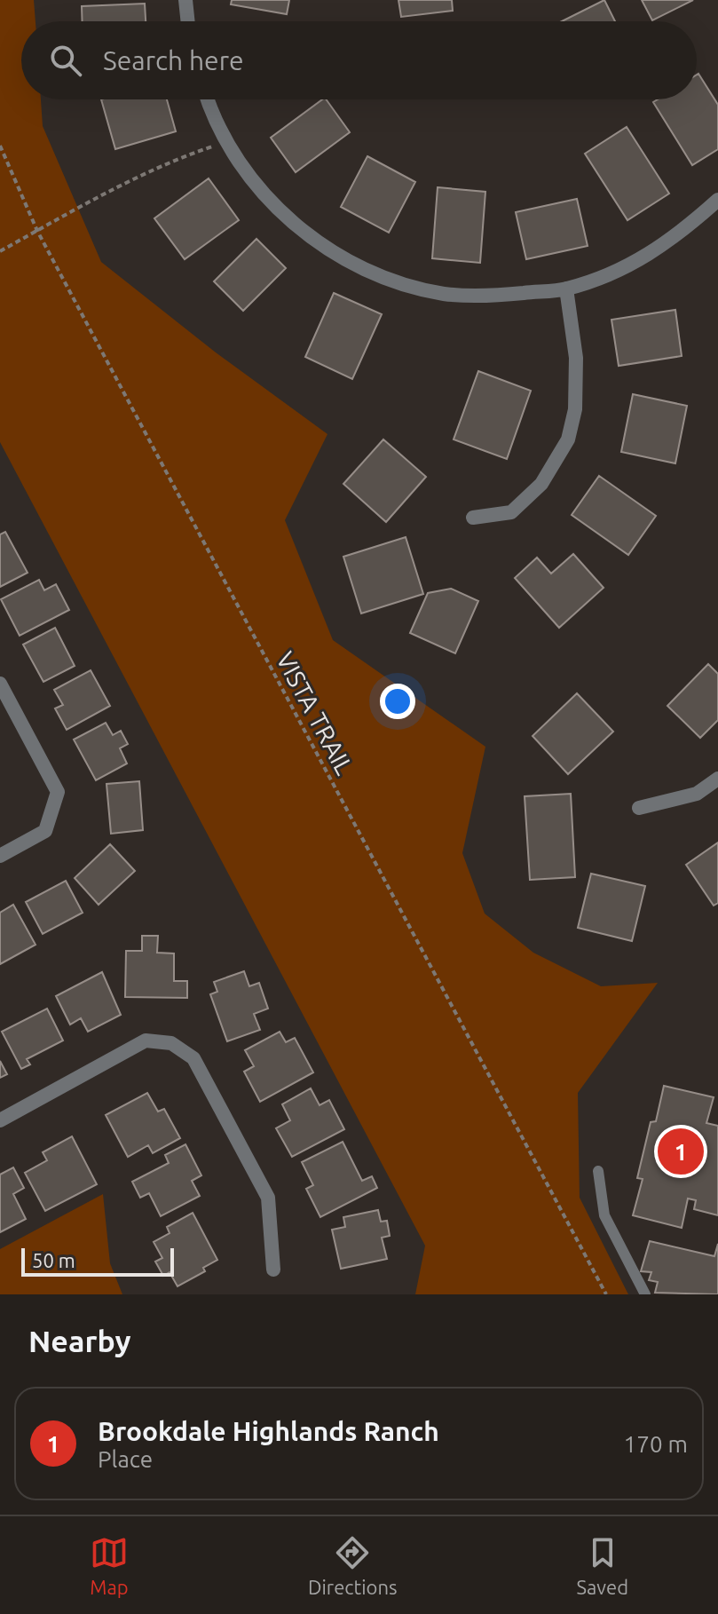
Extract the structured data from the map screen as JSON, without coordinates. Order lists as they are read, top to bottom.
{
  "streets": {
    "path": ["VISTA TRAIL"]
  },
  "scale_bar": "50 m",
  "page": {
    "search": "Search here",
    "pins": "1",
    "scale": "50 m",
    "heading": "Nearby",
    "list": [
      {
        "mark": "1",
        "name": "Brookdale Highlands Ranch",
        "note": "Place",
        "value": "170 m"
      }
    ],
    "nav": ["Map", "Directions", "Saved"]
  }
}
